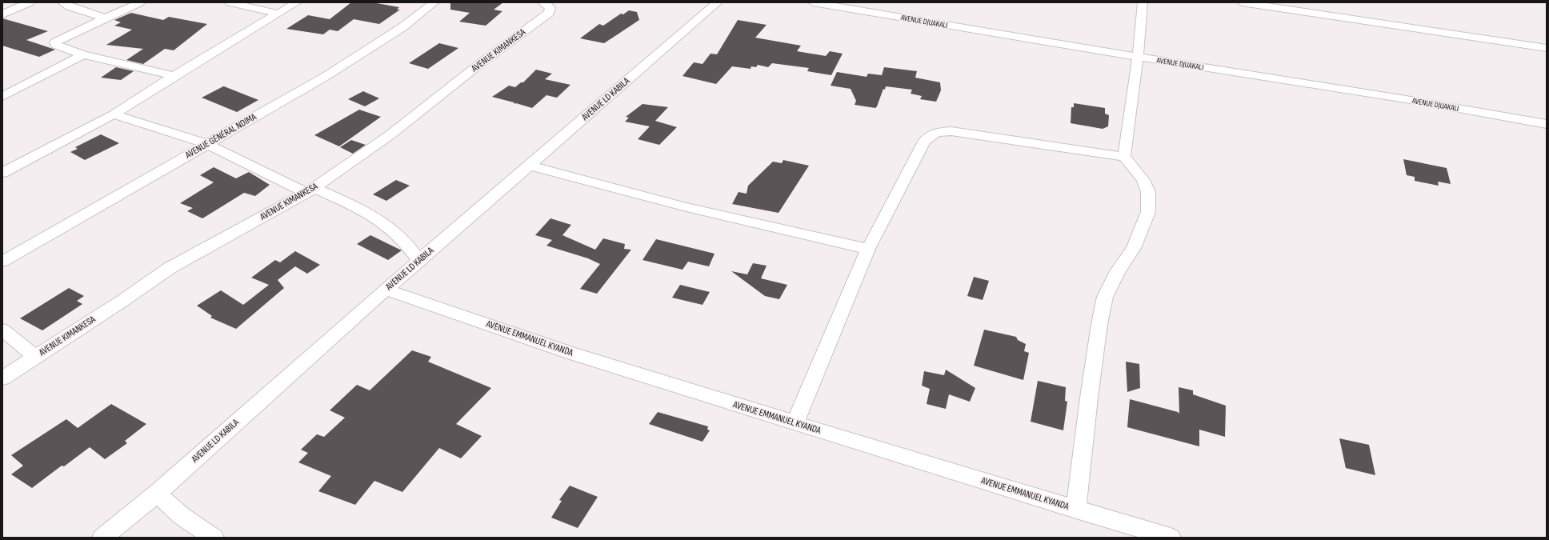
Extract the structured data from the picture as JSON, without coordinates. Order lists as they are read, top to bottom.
{
  "streets": {
    "street": [
      "AVENUE DJUAKALI",
      "AVENUE KIMANKESA",
      "AVENUE LD KABILA",
      "AVENUE GÉNÉRAL NDIMA",
      "AVENUE EMMANUEL KYANDA"
    ]
  },
  "crossings": [
    ["AVENUE LD KABILA", "AVENUE EMMANUEL KYANDA"]
  ]
}
